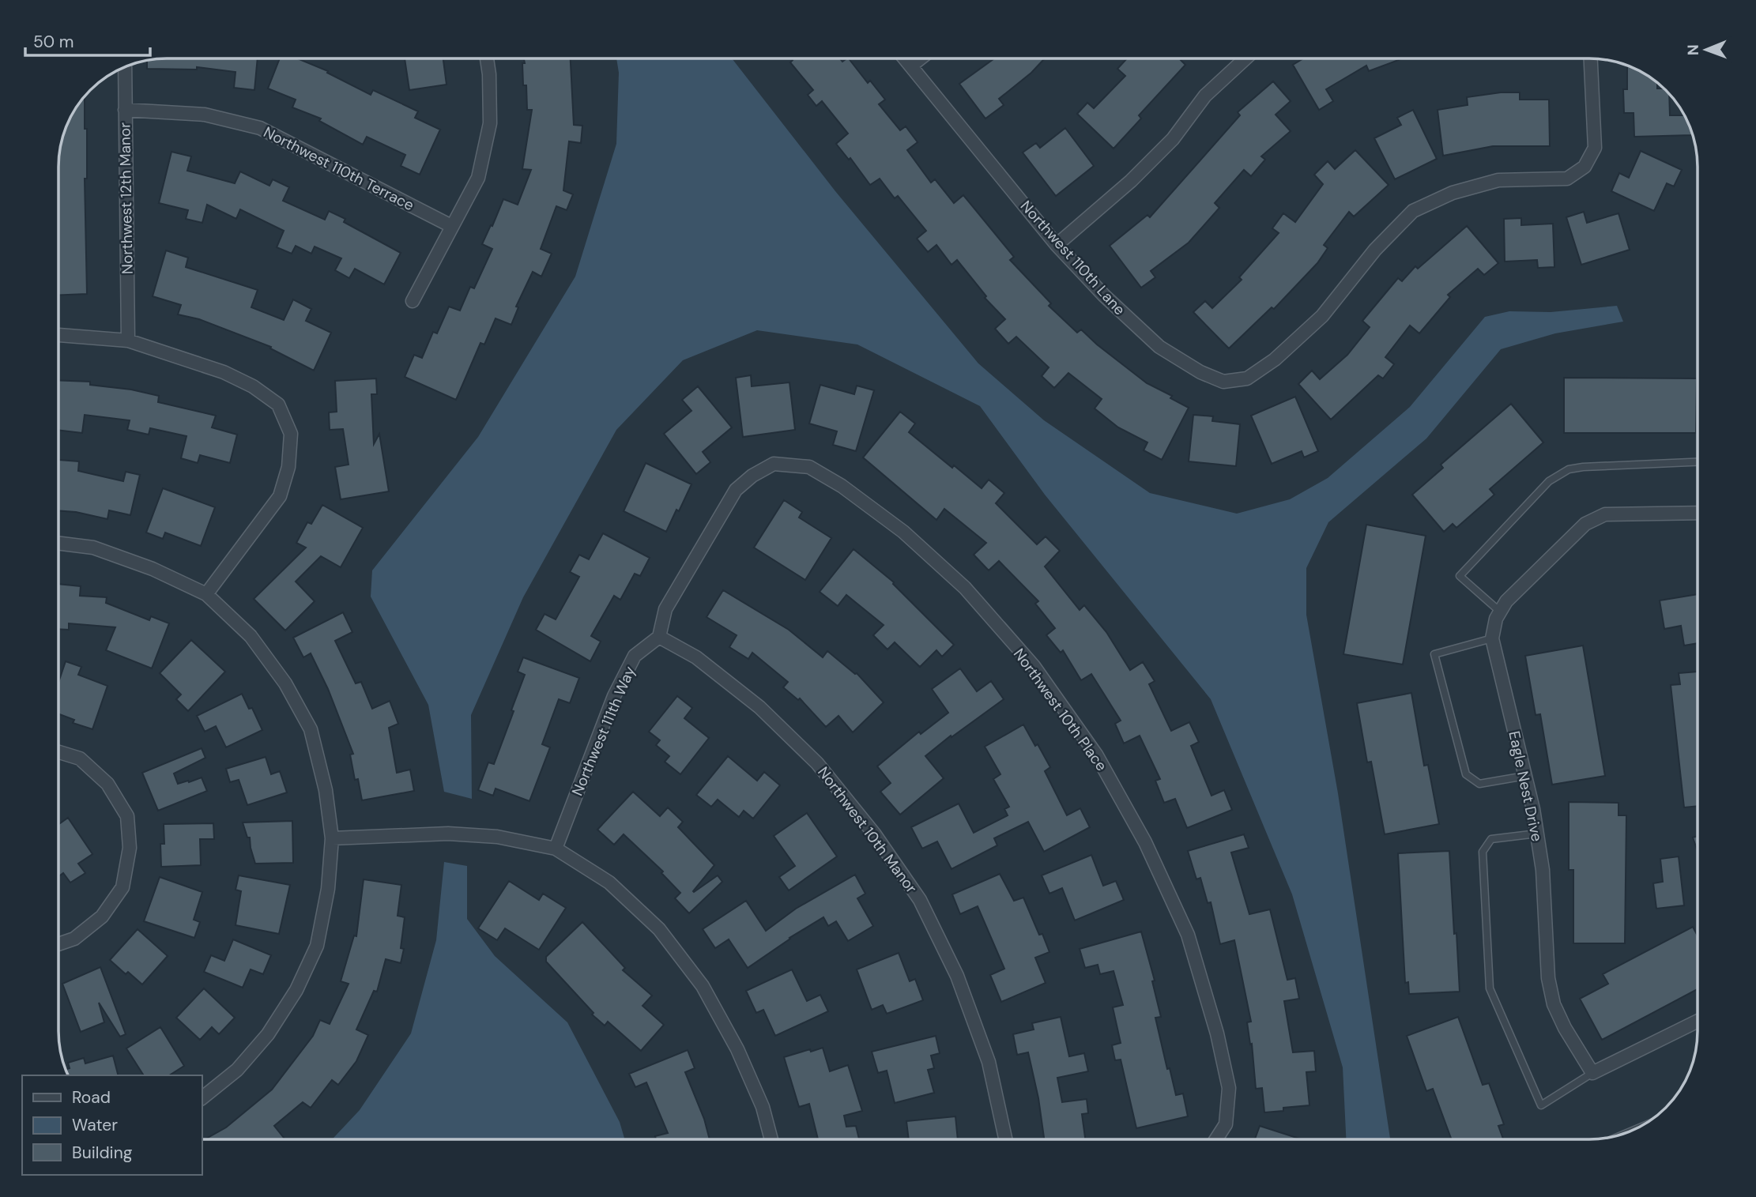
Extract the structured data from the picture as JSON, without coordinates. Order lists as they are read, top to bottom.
{
  "streets": {
    "street": [
      "Northwest 110th Terrace",
      "Northwest 12th Manor",
      "Northwest 110th Lane",
      "Northwest 10th Place",
      "Northwest 111th Way",
      "Eagle Nest Drive",
      "Northwest 10th Manor"
    ]
  },
  "crossings": [
    ["Northwest 110th Terrace", "Northwest 12th Manor"],
    ["Northwest 10th Place", "Northwest 111th Way"],
    ["Northwest 10th Place", "Northwest 10th Manor"],
    ["Northwest 111th Way", "Northwest 10th Manor"]
  ],
  "legend": ["Road", "Water", "Building"],
  "scale_bar": "50 m",
  "north": "left"
}
